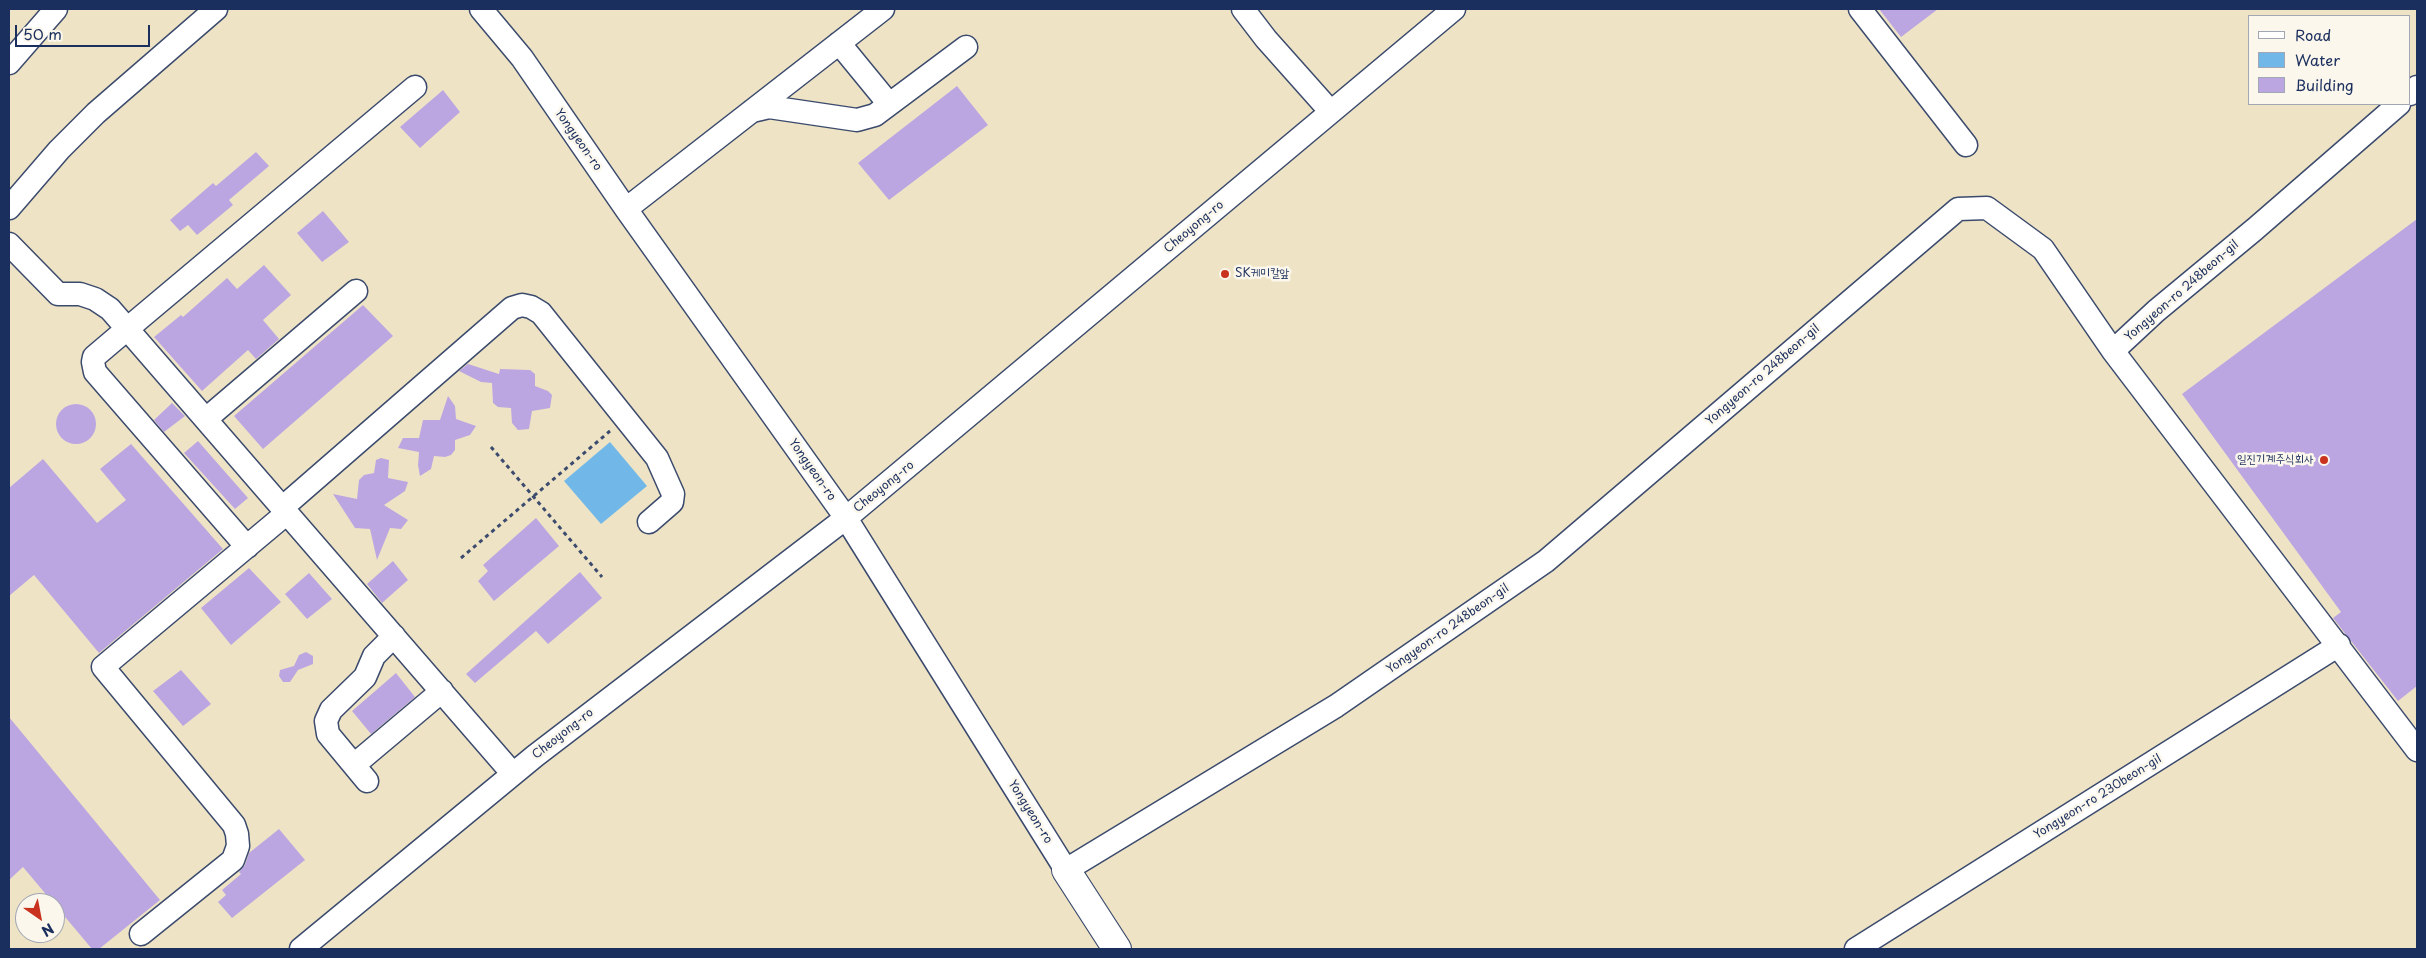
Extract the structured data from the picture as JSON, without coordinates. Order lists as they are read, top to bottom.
{
  "streets": {
    "main road": ["Yongyeon-ro"],
    "street": ["Cheoyong-ro", "Yongyeon-ro 248beon-gil", "Yongyeon-ro 230beon-gil"]
  },
  "crossings": [
    ["Yongyeon-ro", "Cheoyong-ro"],
    ["Yongyeon-ro", "Yongyeon-ro 248beon-gil"]
  ],
  "places": ["SK케미칼앞", "일진기계주식회사"],
  "legend": ["Road", "Water", "Building"],
  "scale_bar": "50 m",
  "north": "bottom right"
}
